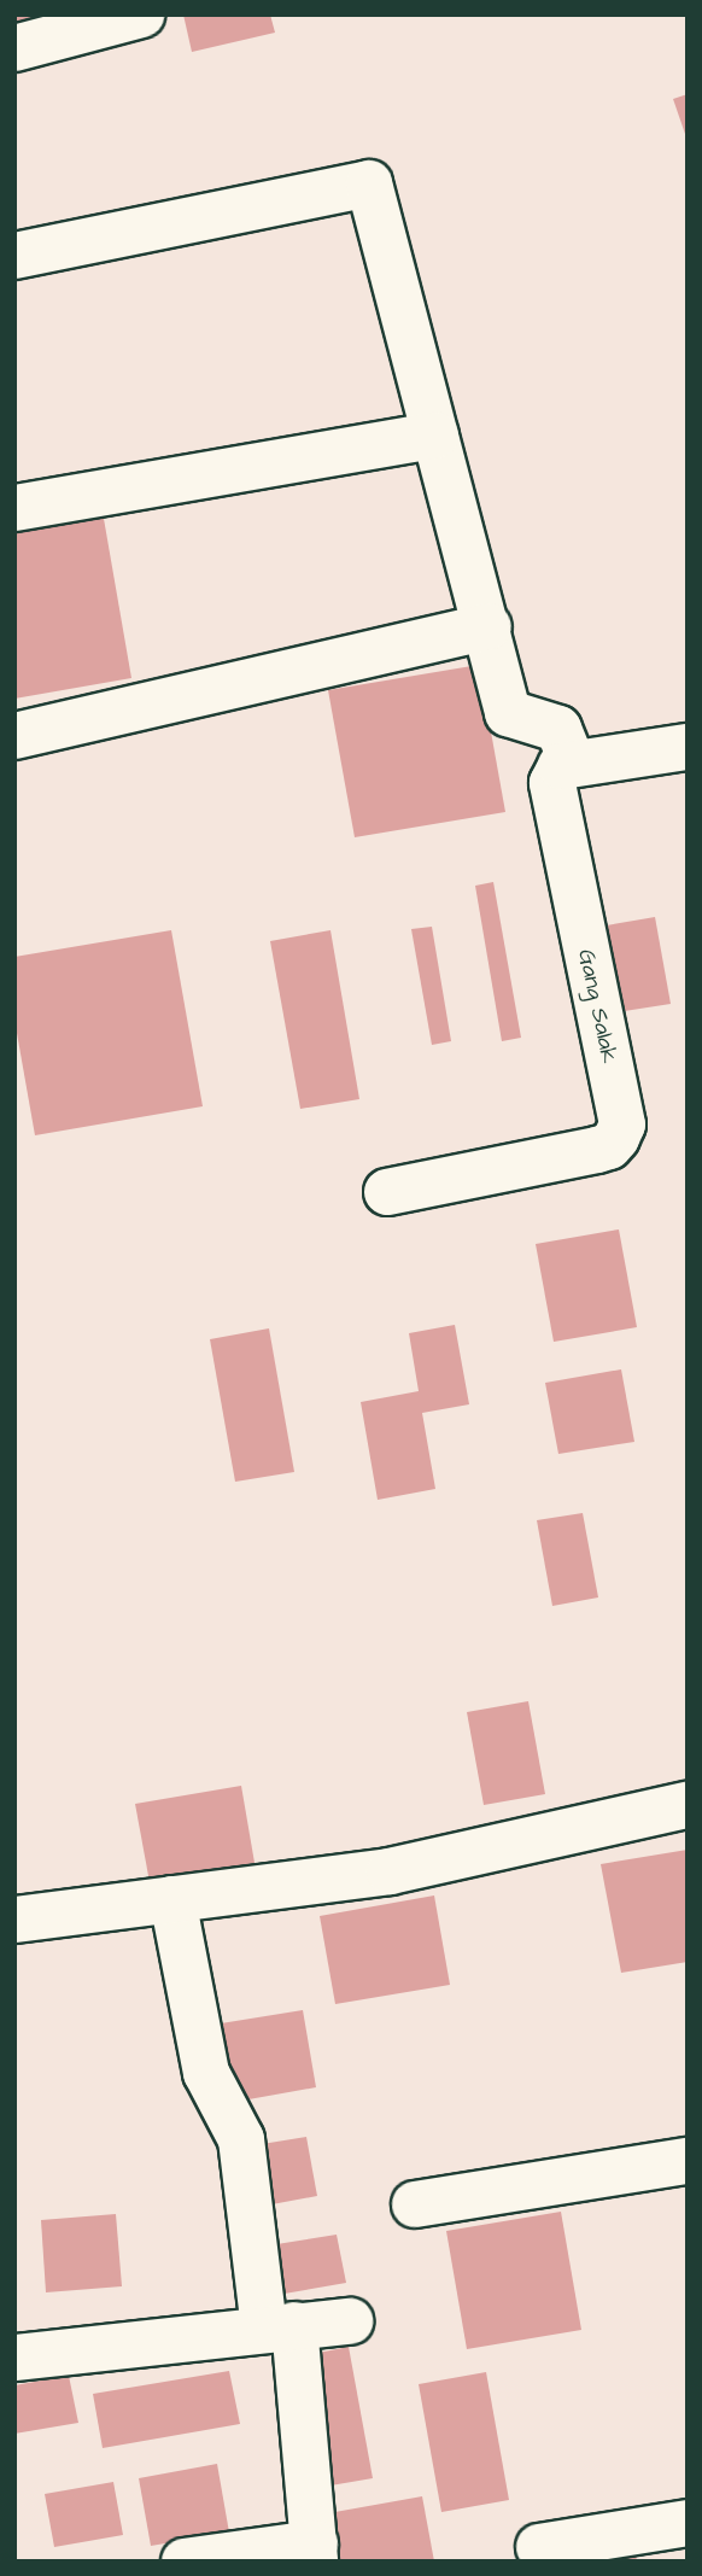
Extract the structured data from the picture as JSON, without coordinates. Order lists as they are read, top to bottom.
{
  "streets": {
    "street": ["Gang Salak"]
  }
}
